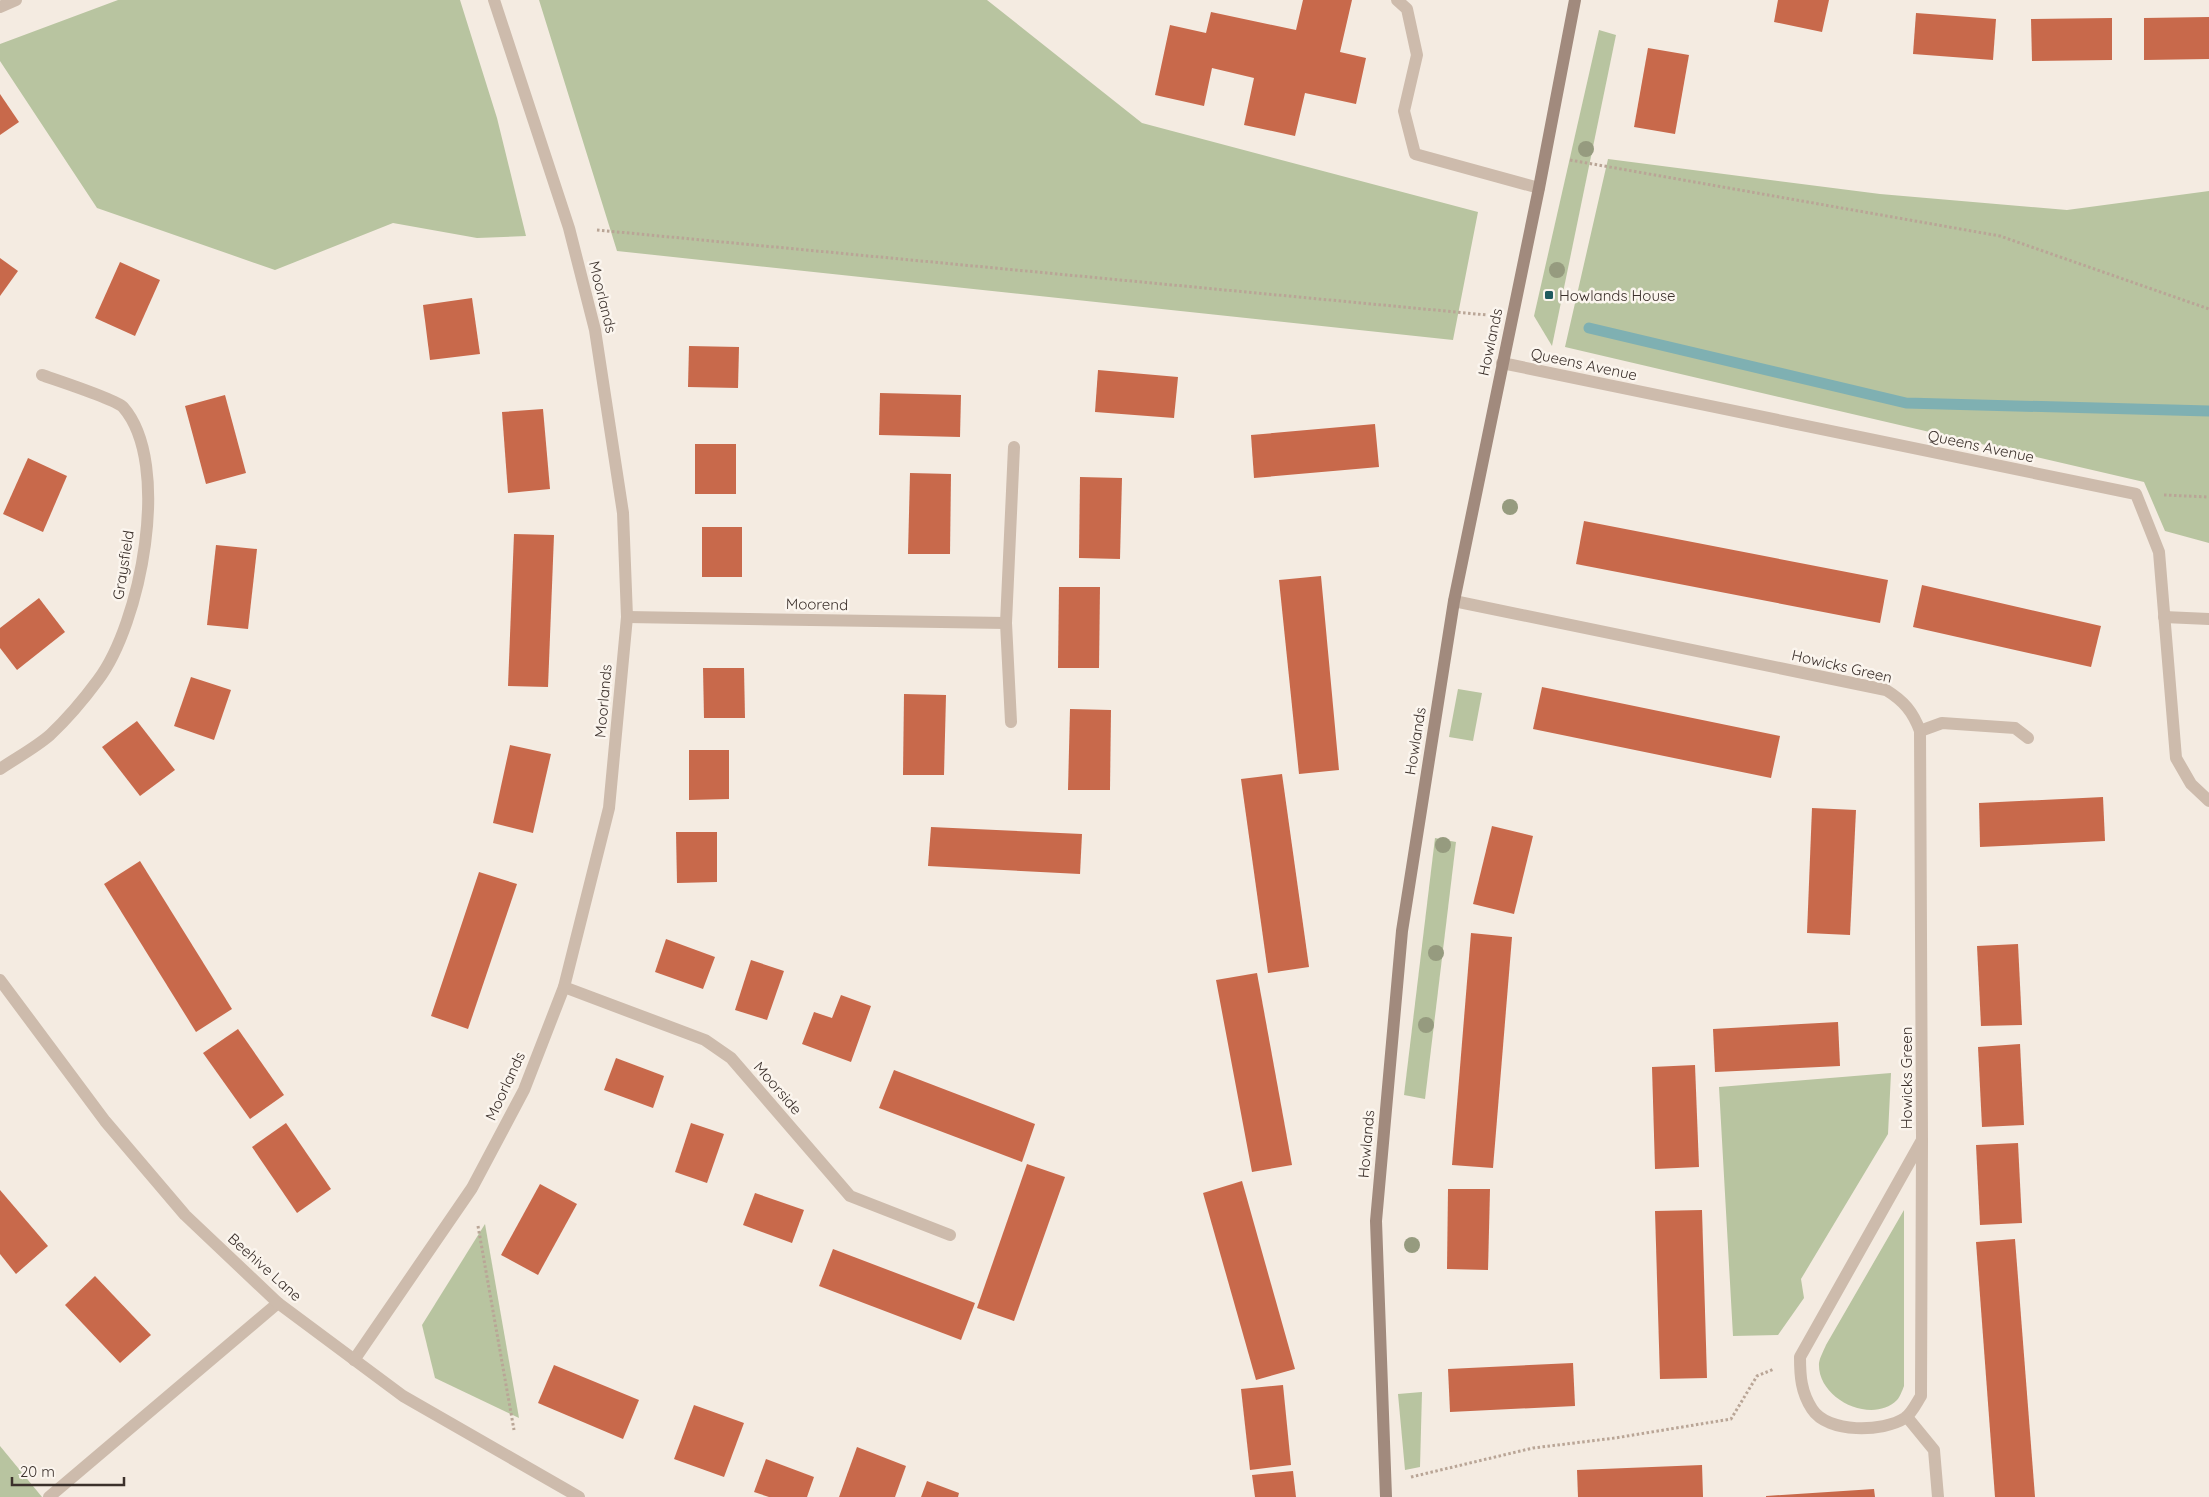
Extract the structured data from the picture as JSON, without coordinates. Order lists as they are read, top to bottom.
{
  "streets": {
    "street": [
      "Moorlands",
      "Howlands",
      "Queens Avenue",
      "Graysfield",
      "Moorend",
      "Howicks Green",
      "Moorside",
      "Beehive Lane"
    ]
  },
  "crossings": [
    ["Moorlands", "Moorend"],
    ["Moorlands", "Moorside"],
    ["Moorlands", "Beehive Lane"],
    ["Howlands", "Queens Avenue"],
    ["Howlands", "Howicks Green"]
  ],
  "places": {
    "transit": ["Howlands House"]
  },
  "scale_bar": "20 m"
}
